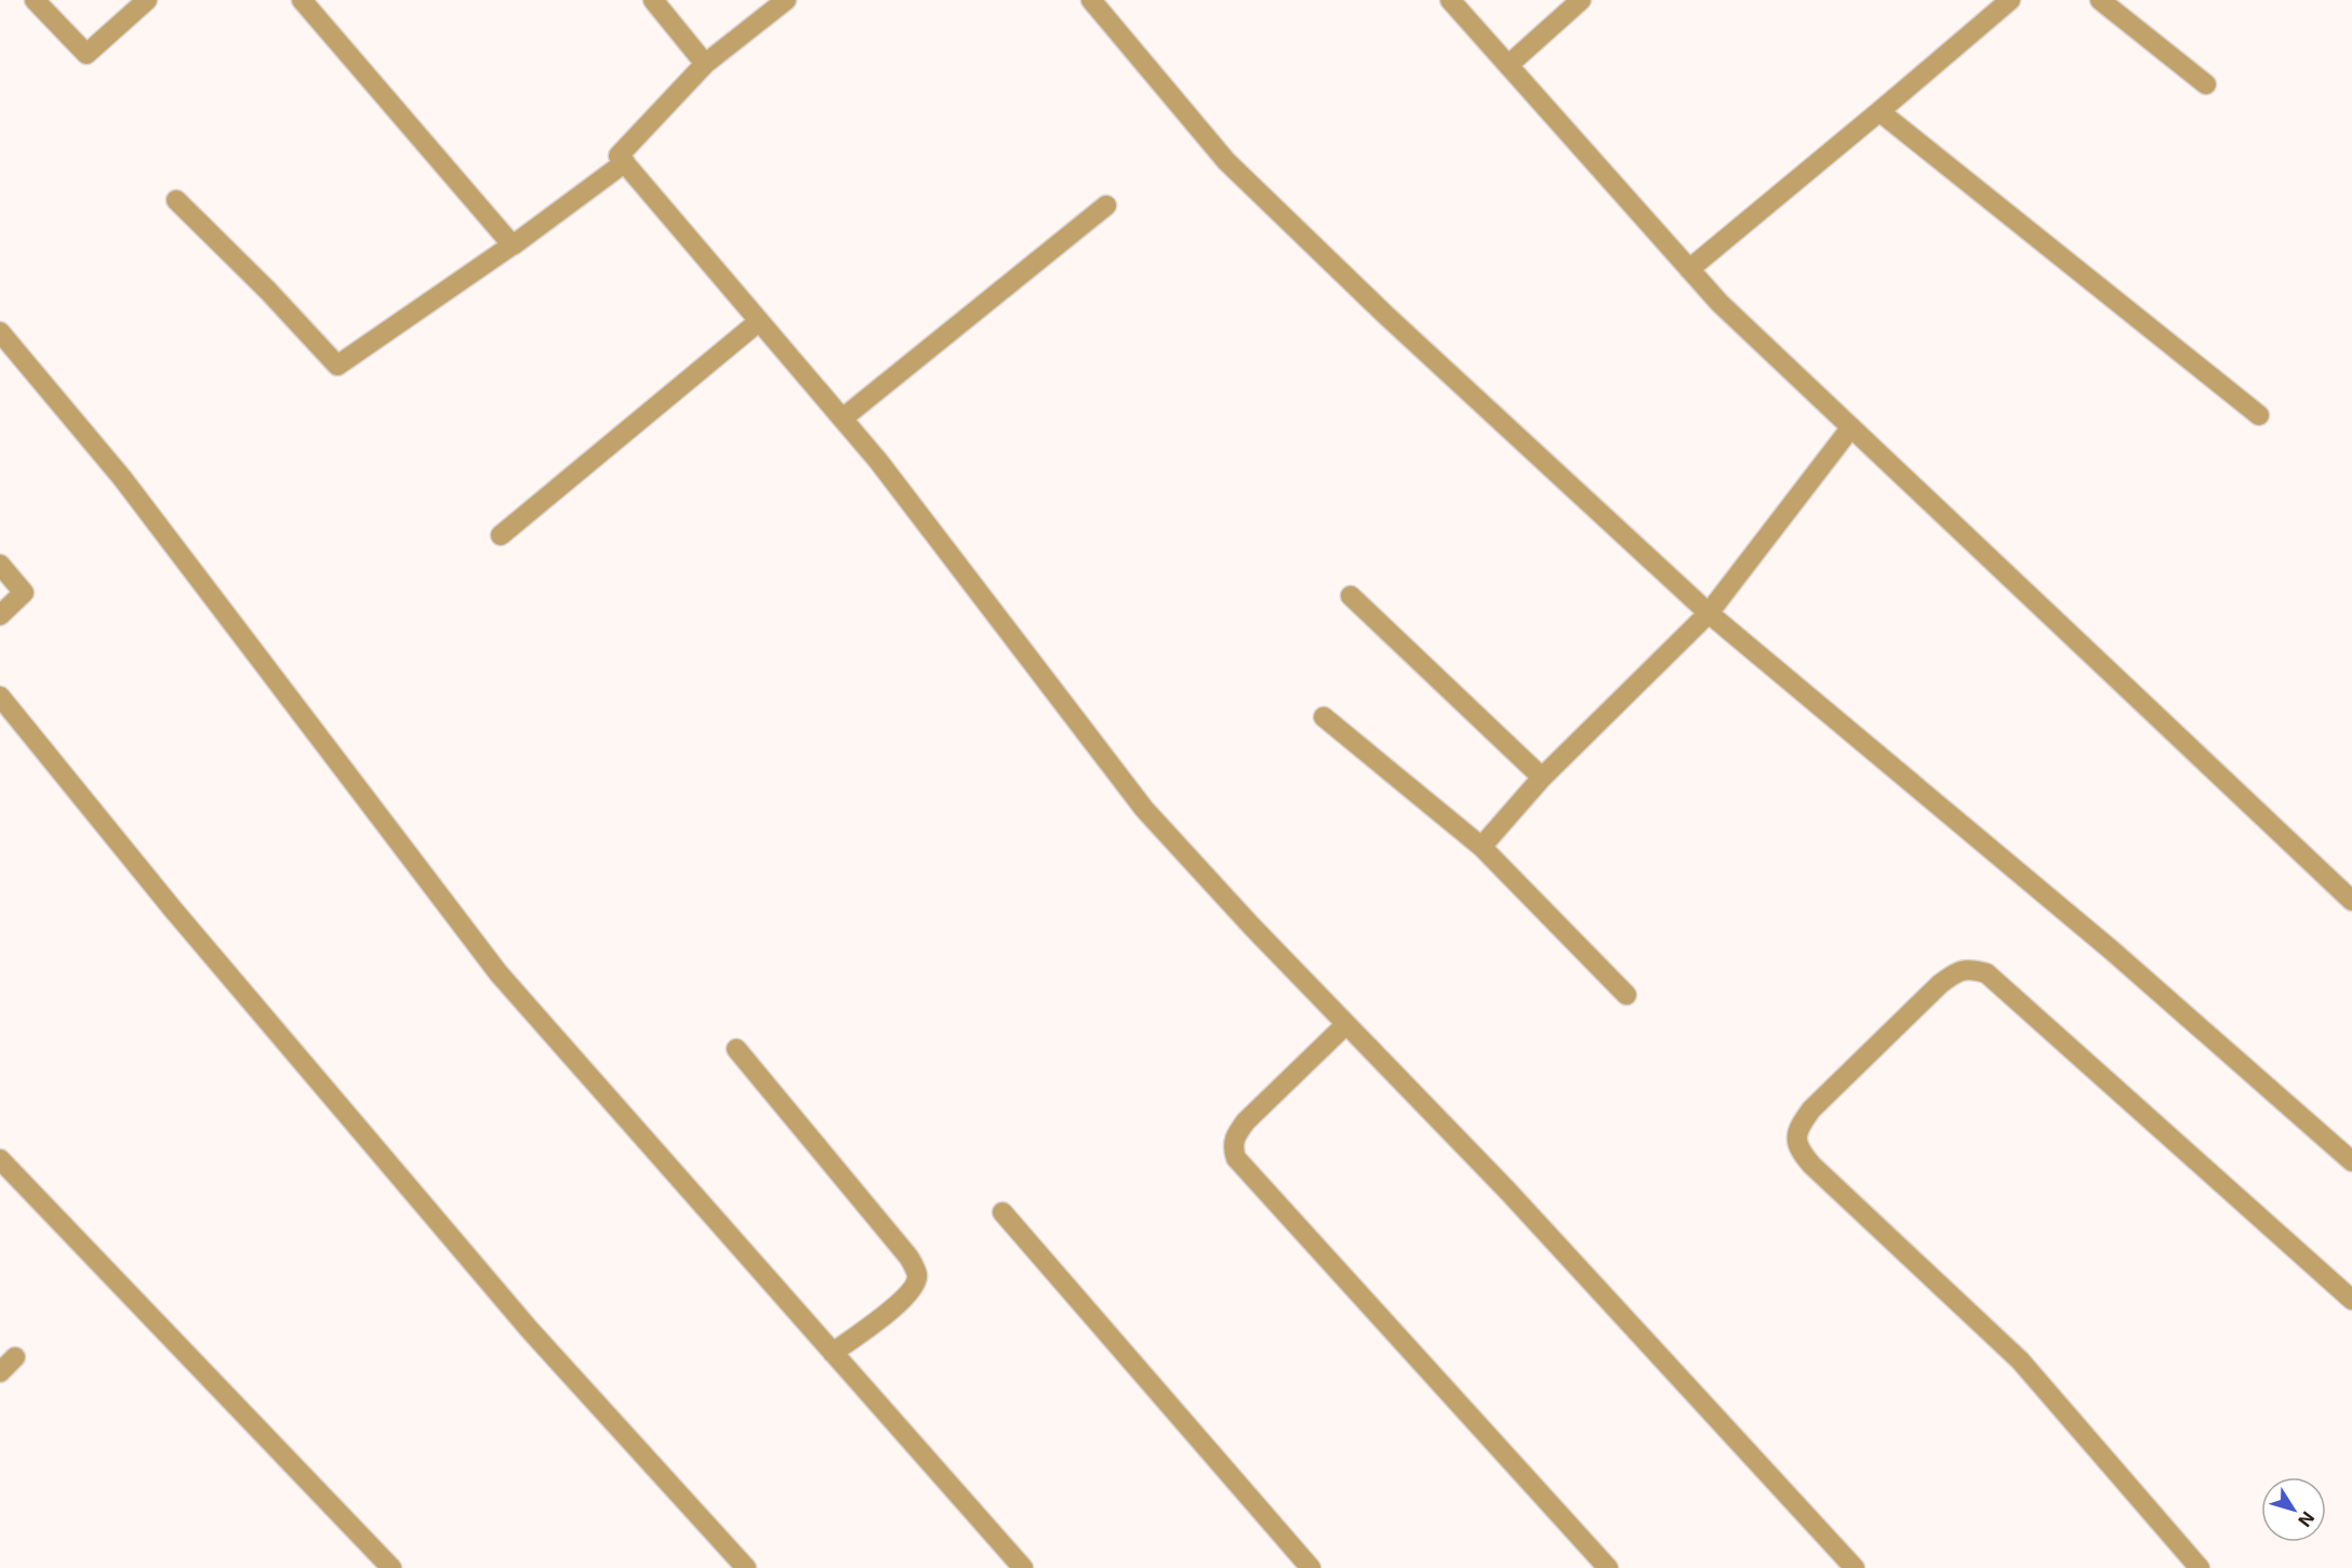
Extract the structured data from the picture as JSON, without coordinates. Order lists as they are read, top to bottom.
{
  "north": "bottom right"
}
